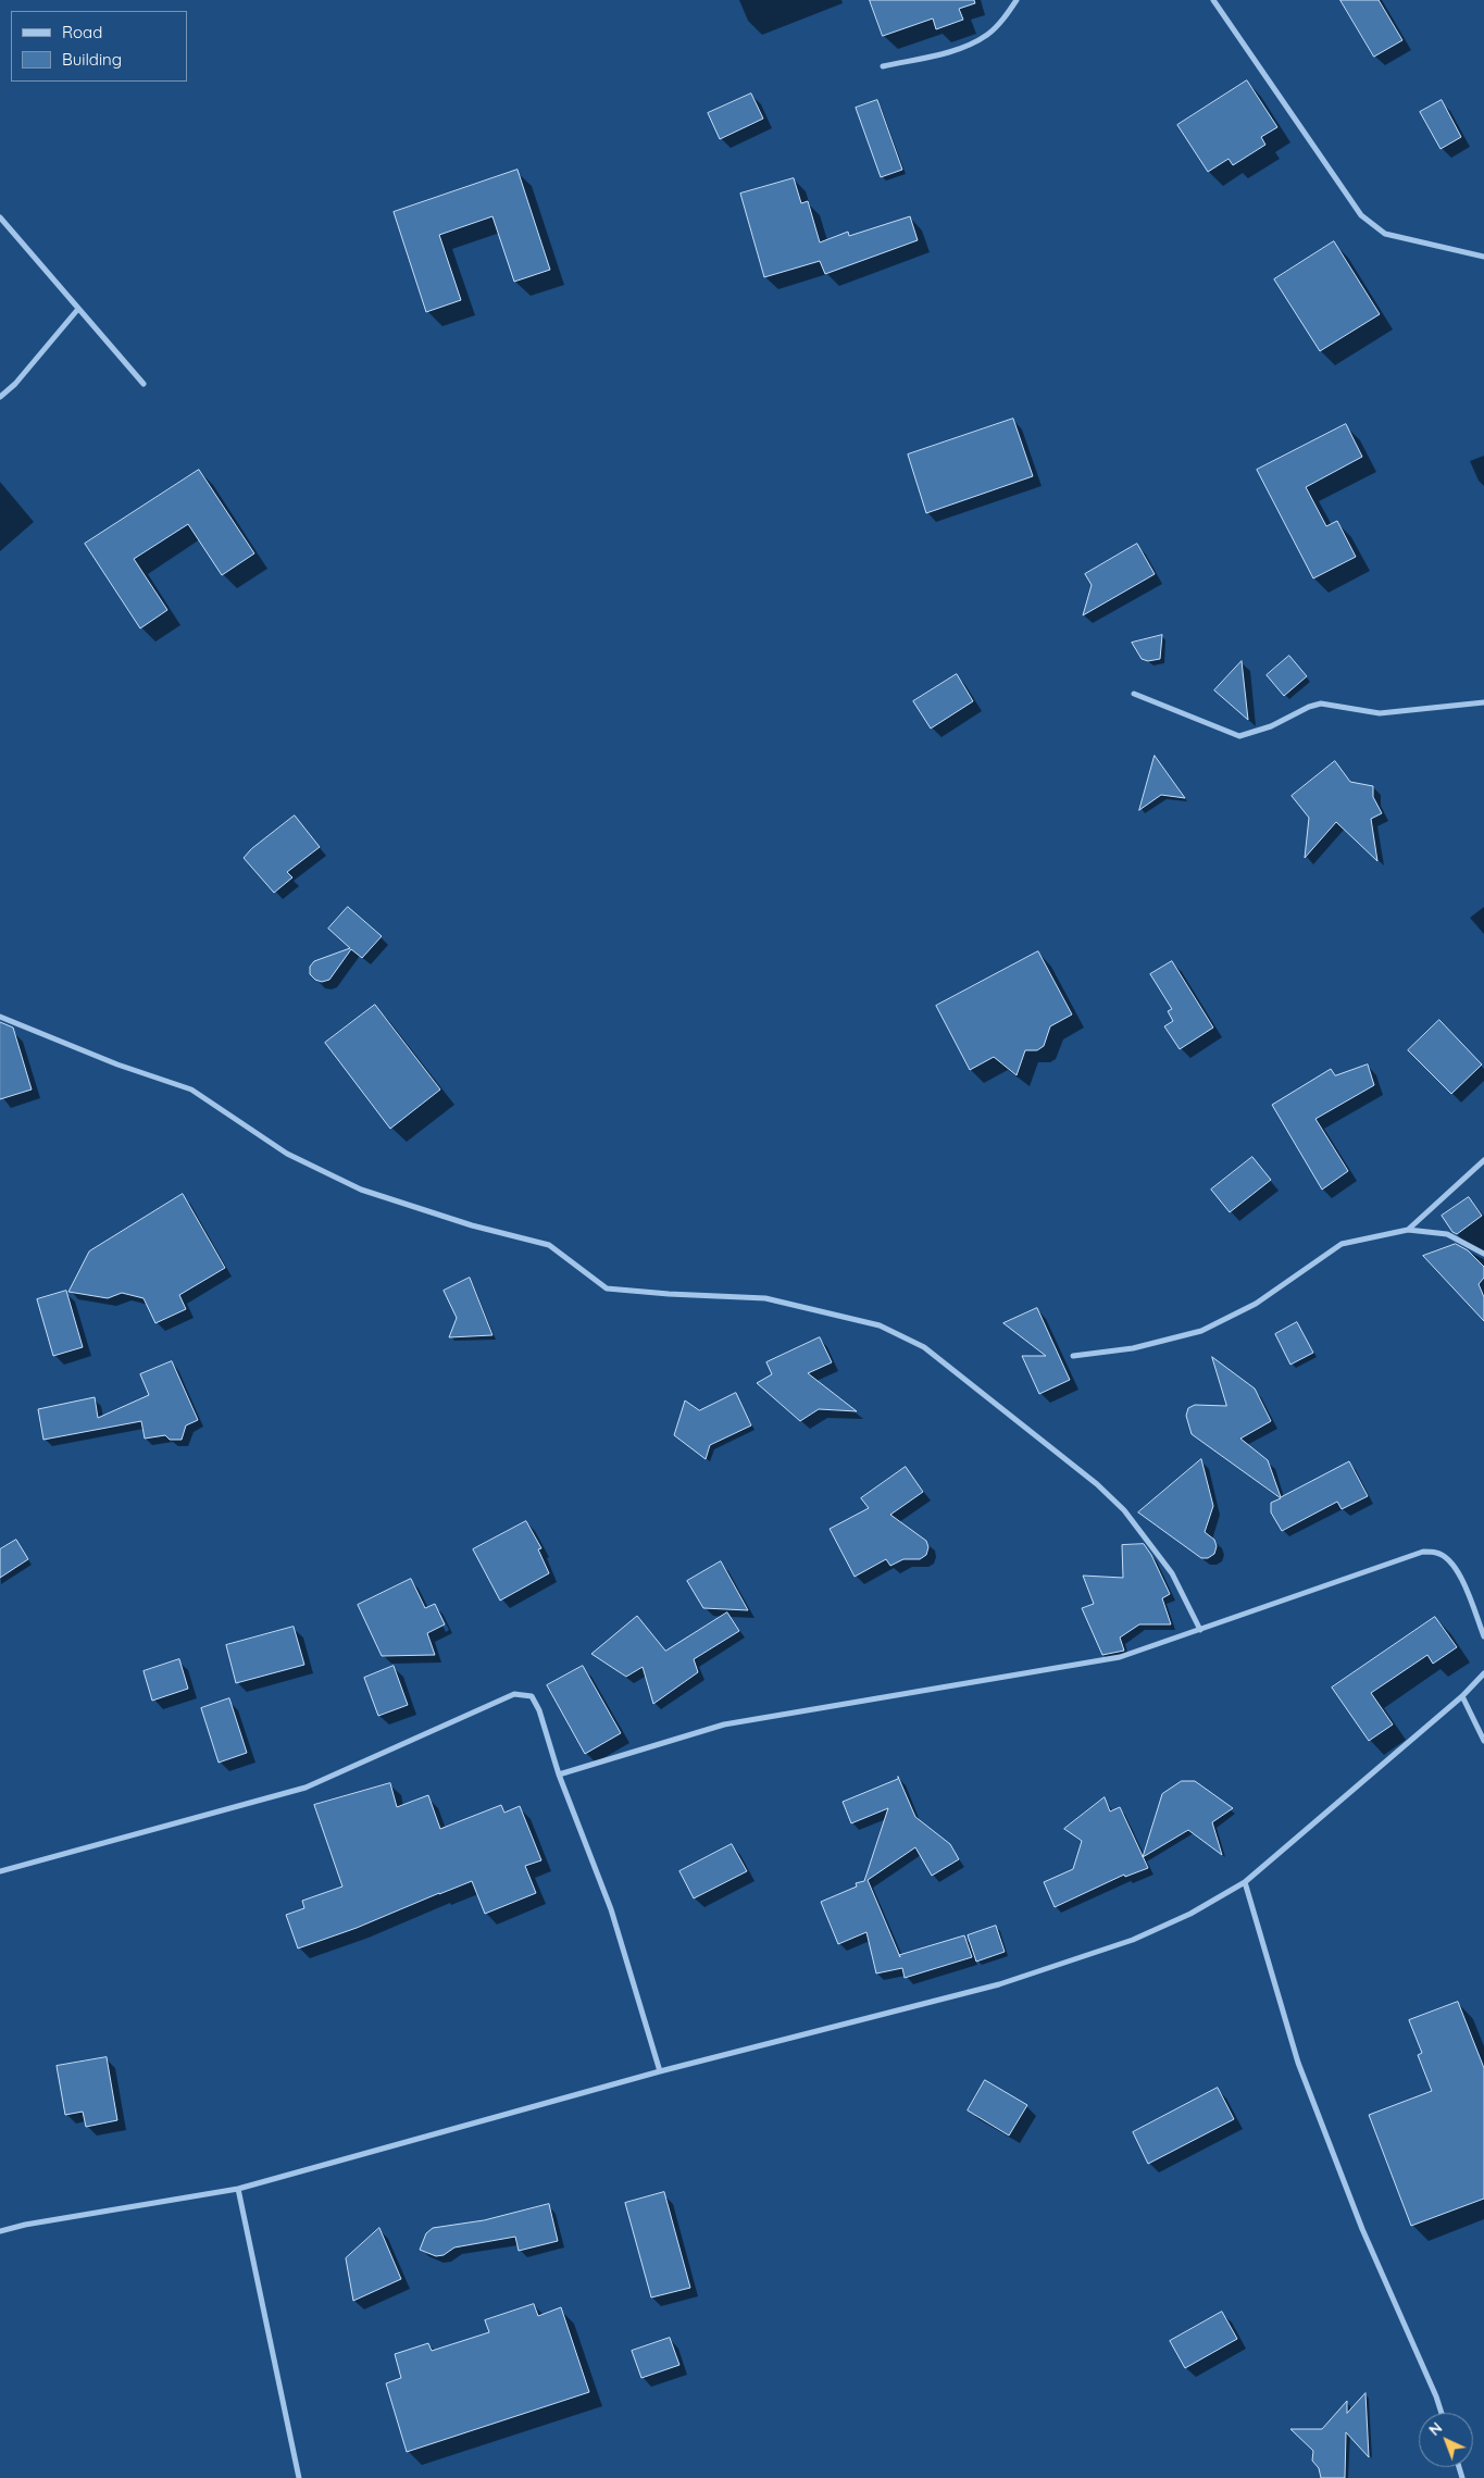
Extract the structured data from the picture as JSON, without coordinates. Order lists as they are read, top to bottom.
{
  "legend": ["Road", "Building"],
  "north": "top left"
}
